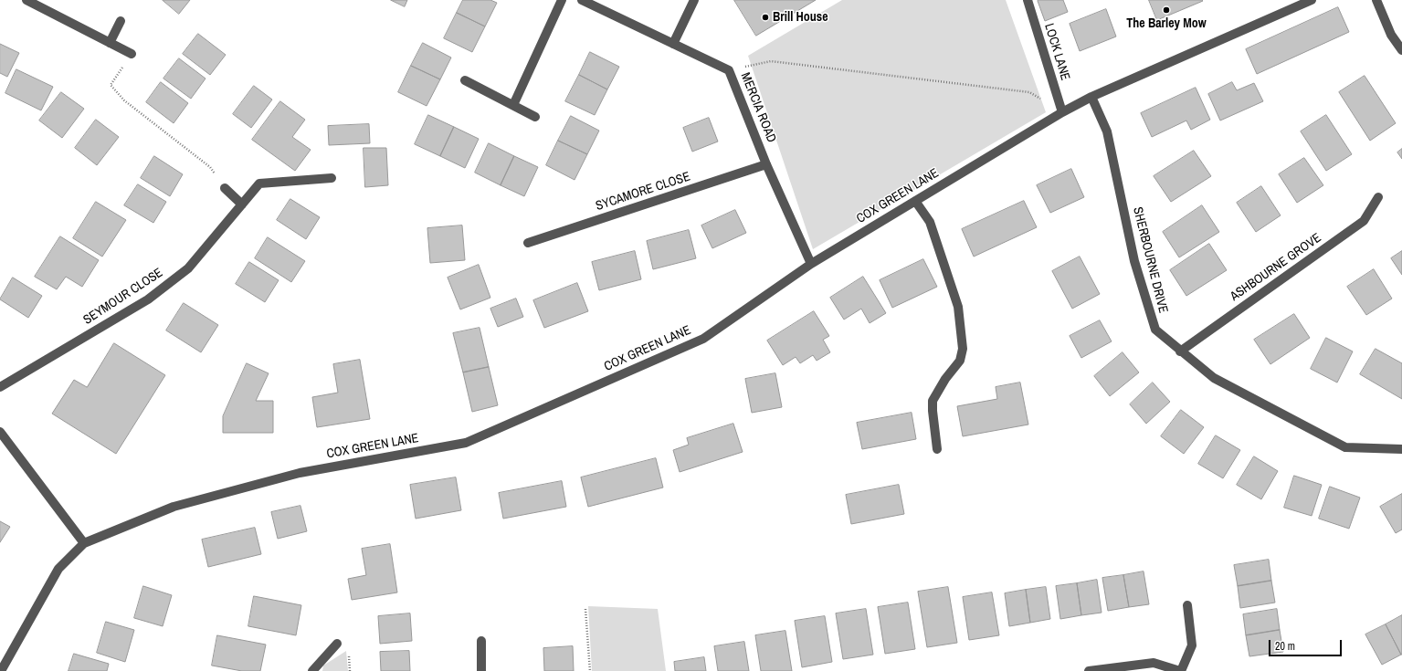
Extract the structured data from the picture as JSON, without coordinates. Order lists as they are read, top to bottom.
{
  "streets": {
    "street": [
      "LOCK LANE",
      "MERCIA ROAD",
      "SYCAMORE CLOSE",
      "COX GREEN LANE",
      "SHERBOURNE DRIVE",
      "ASHBOURNE GROVE",
      "SEYMOUR CLOSE"
    ]
  },
  "crossings": [
    ["LOCK LANE", "COX GREEN LANE"],
    ["MERCIA ROAD", "SYCAMORE CLOSE"],
    ["MERCIA ROAD", "COX GREEN LANE"],
    ["COX GREEN LANE", "SHERBOURNE DRIVE"],
    ["SHERBOURNE DRIVE", "ASHBOURNE GROVE"]
  ],
  "places": ["The Barley Mow", "Brill House"],
  "scale_bar": "20 m"
}
